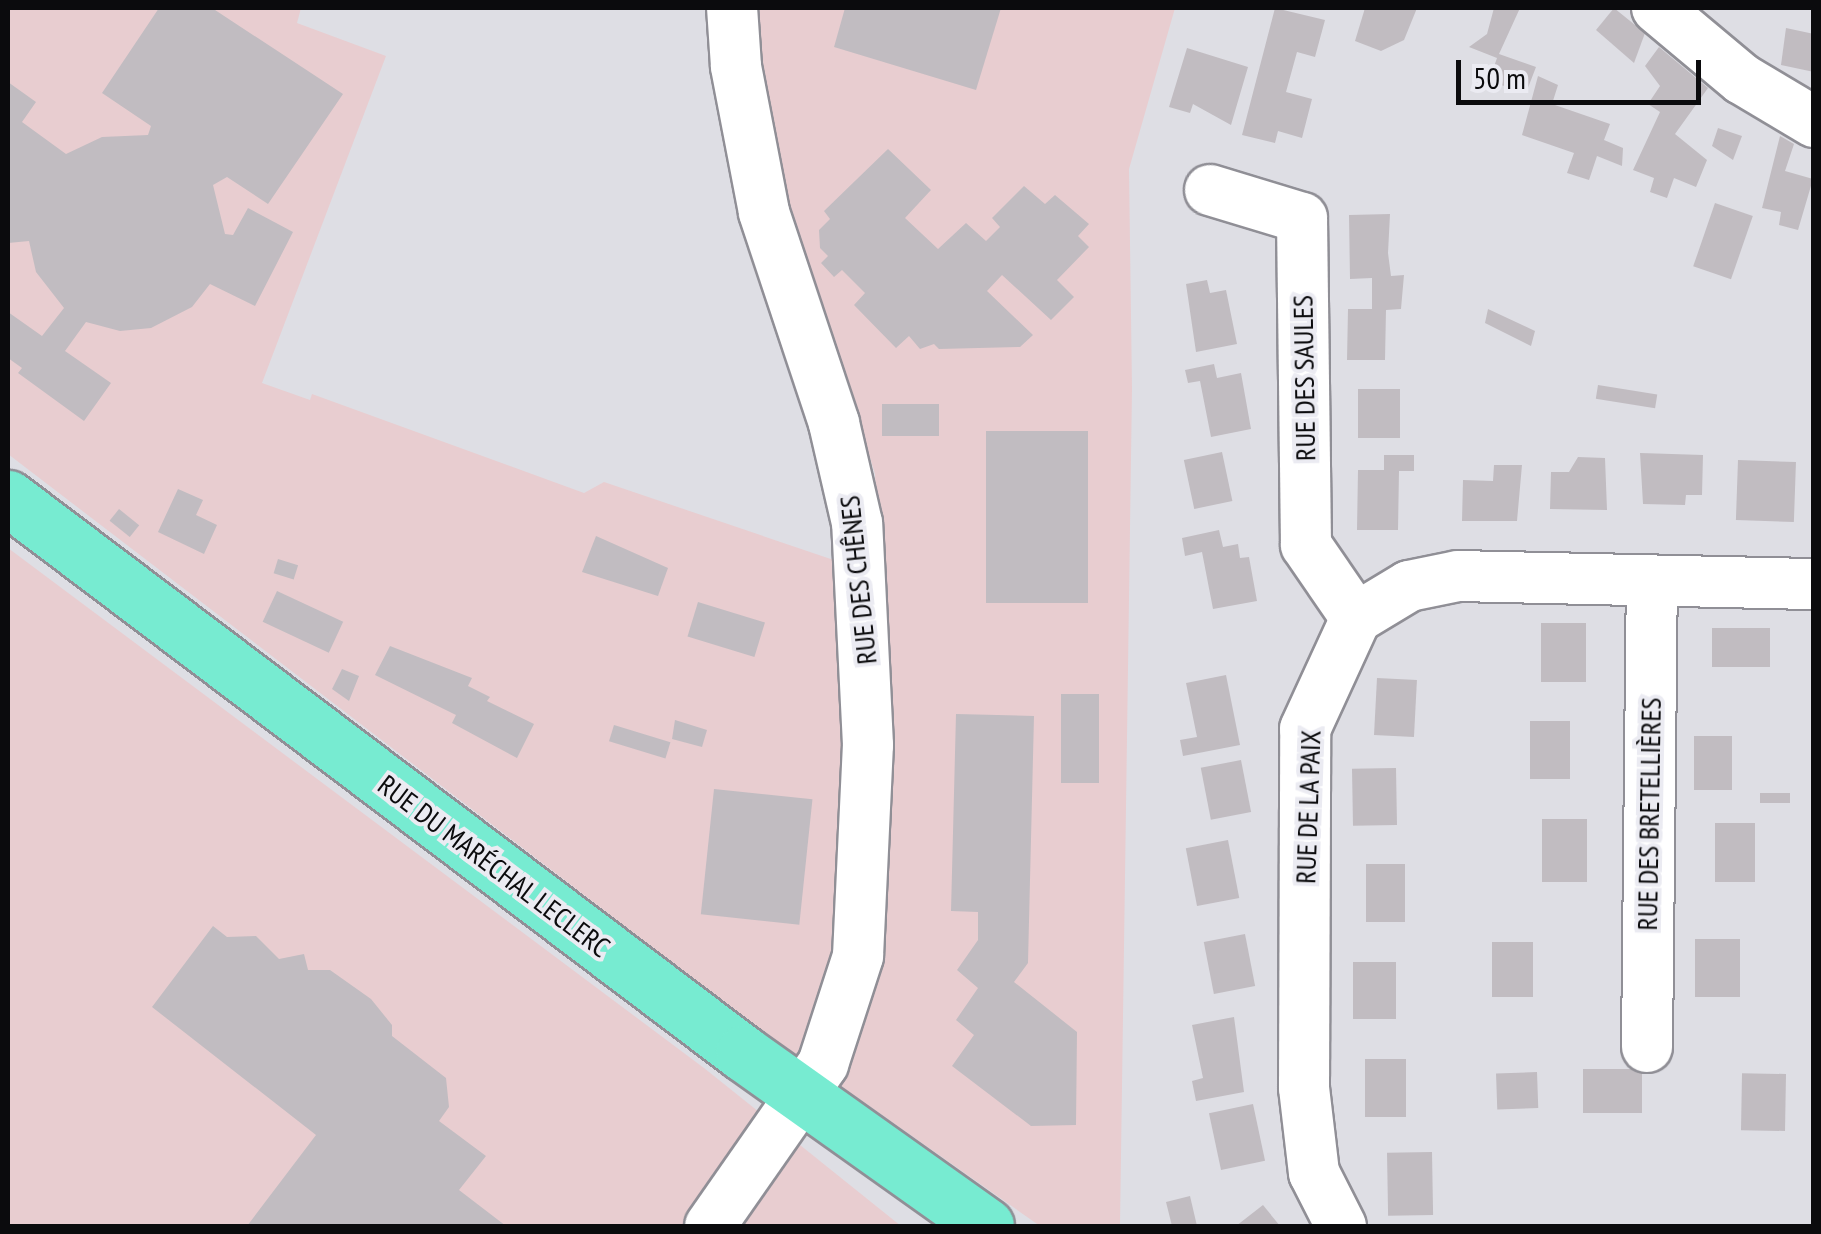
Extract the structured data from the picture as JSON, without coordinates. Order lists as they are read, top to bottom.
{
  "streets": {
    "main road": ["RUE DU MARÉCHAL LECLERC"],
    "street": [
      "RUE DES SAULES",
      "RUE DES CHÊNES",
      "RUE DE LA PAIX",
      "RUE DES BRETELLIÈRES"
    ]
  },
  "crossings": [
    ["RUE DES SAULES", "RUE DE LA PAIX"],
    ["RUE DES CHÊNES", "RUE DU MARÉCHAL LECLERC"]
  ],
  "scale_bar": "50 m"
}
